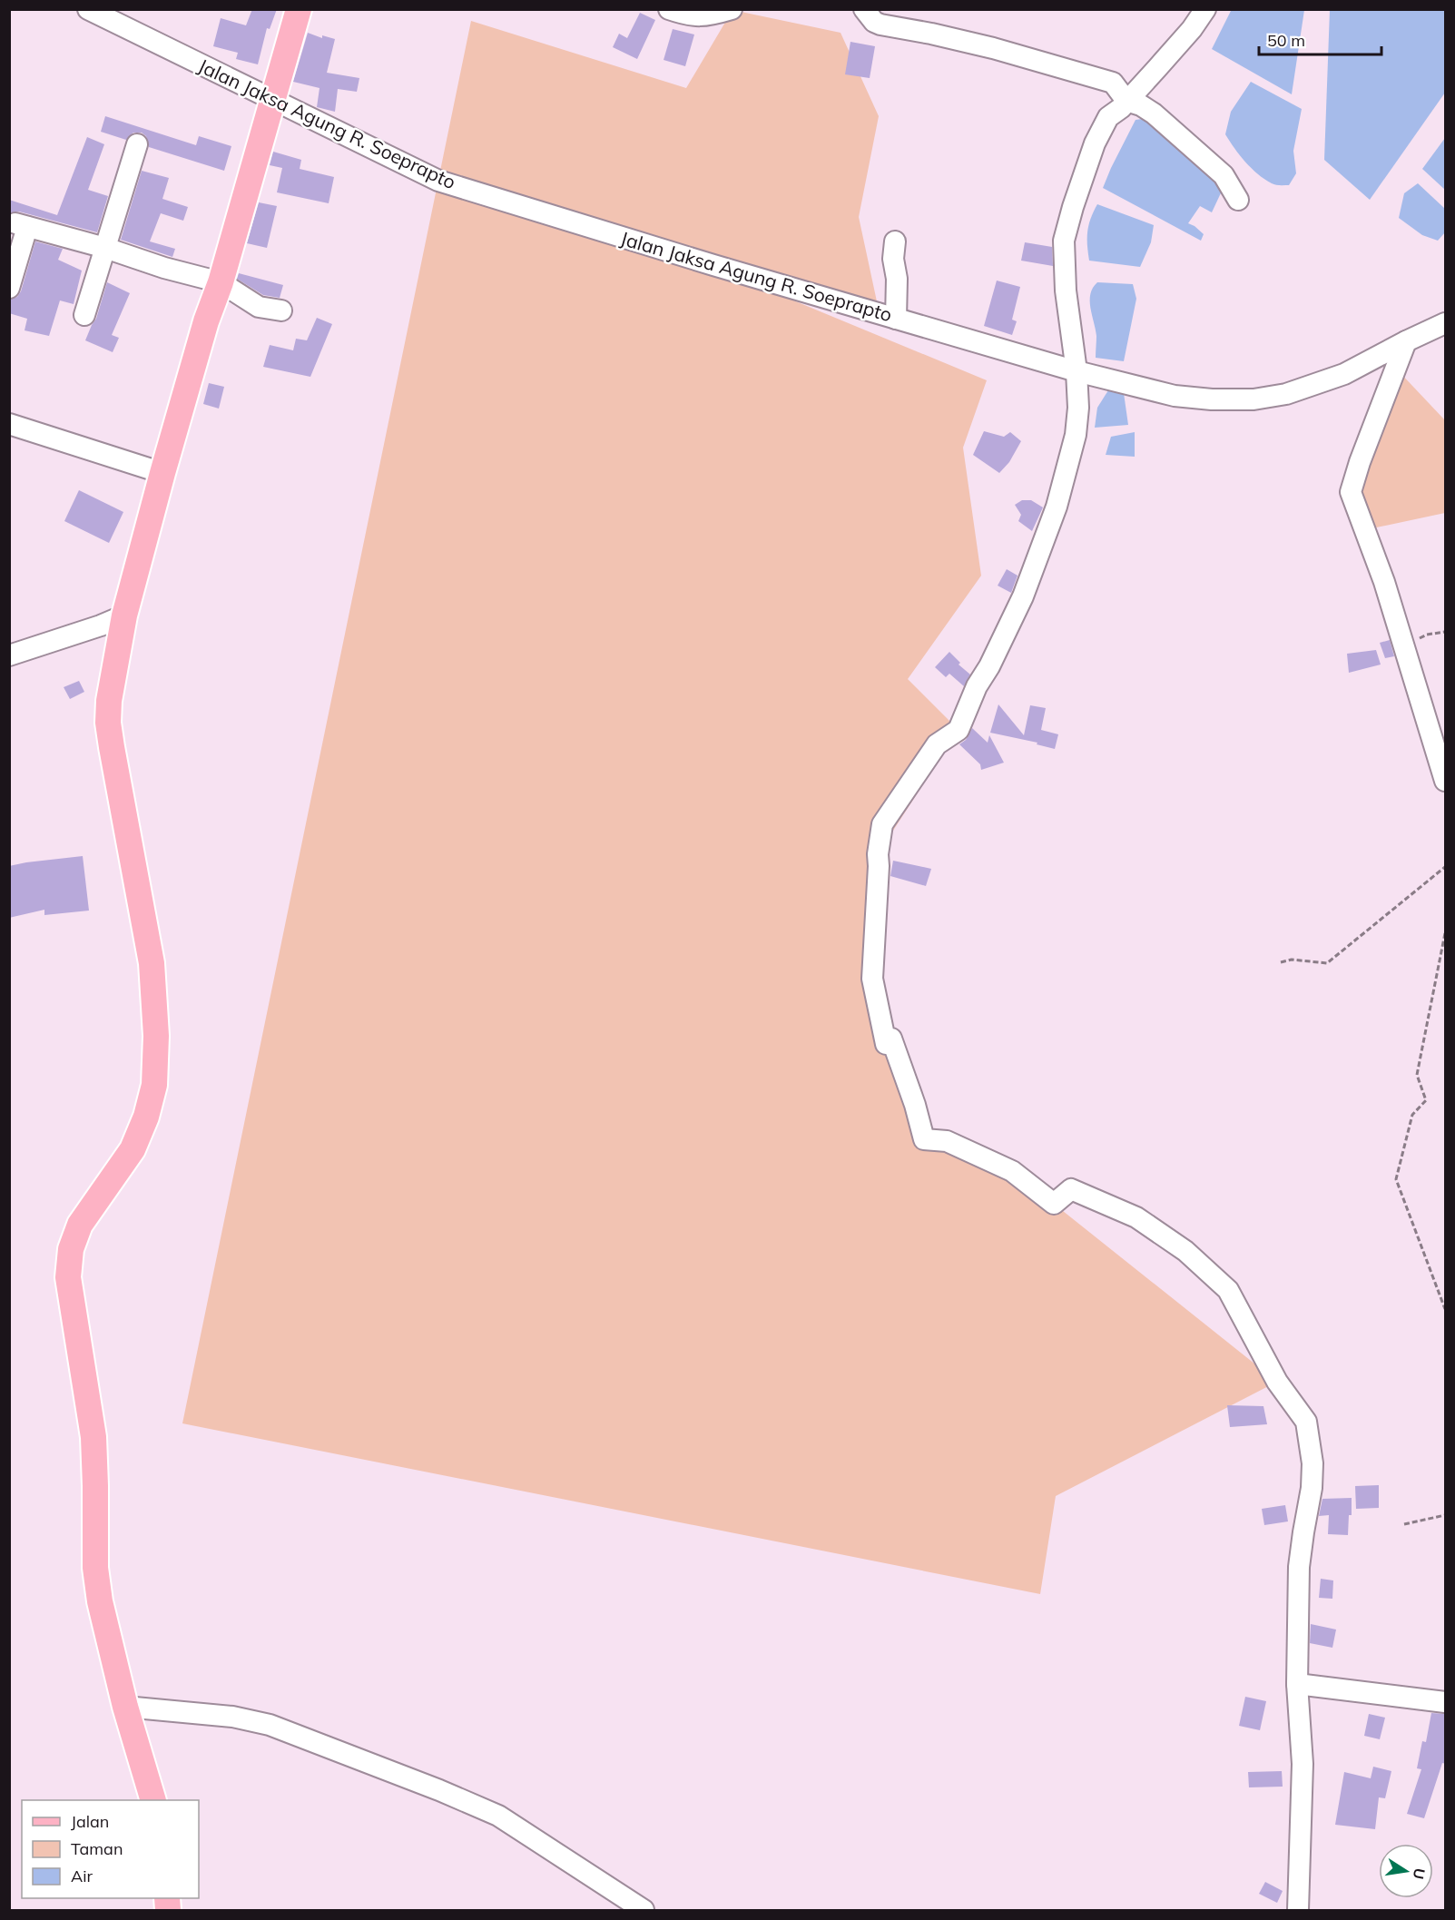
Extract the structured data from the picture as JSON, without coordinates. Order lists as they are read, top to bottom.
{
  "streets": {
    "street": ["Jalan Jaksa Agung R. Soeprapto"]
  },
  "legend": ["Jalan", "Taman", "Air"],
  "scale_bar": "50 m",
  "north": "right"
}
